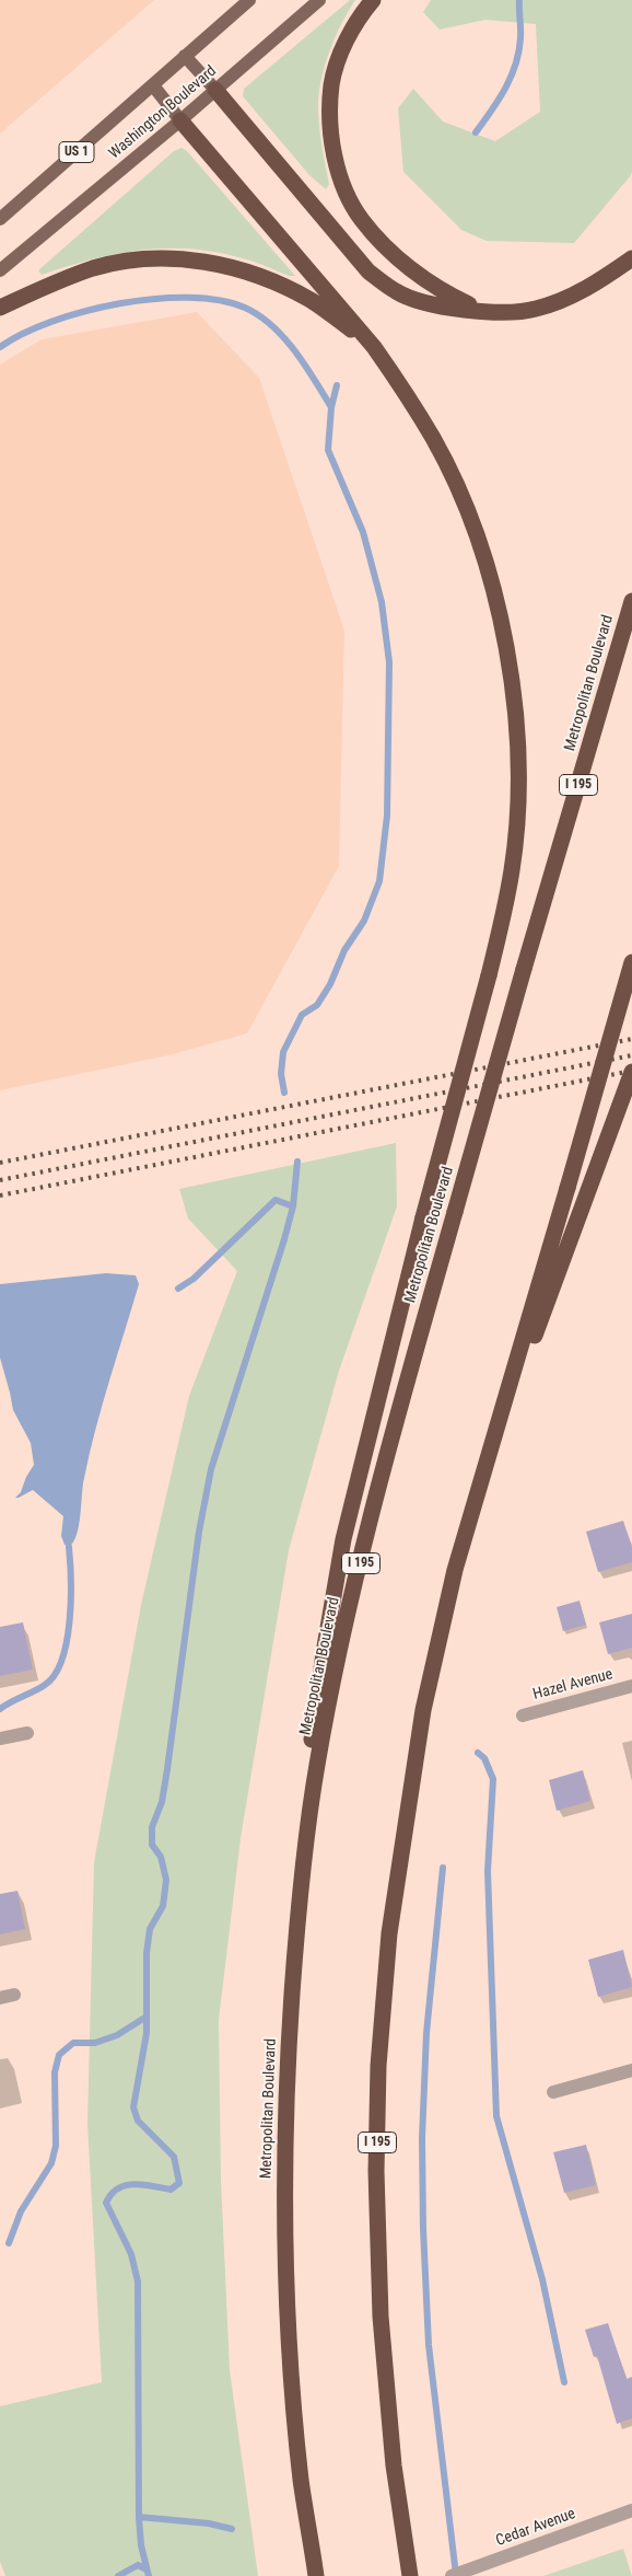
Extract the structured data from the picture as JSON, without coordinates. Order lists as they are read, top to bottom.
{
  "streets": {
    "highway": ["Metropolitan Boulevard", "I 195"],
    "main road": ["Washington Boulevard", "US 1"],
    "street": ["Hazel Avenue", "Cedar Avenue"]
  }
}
